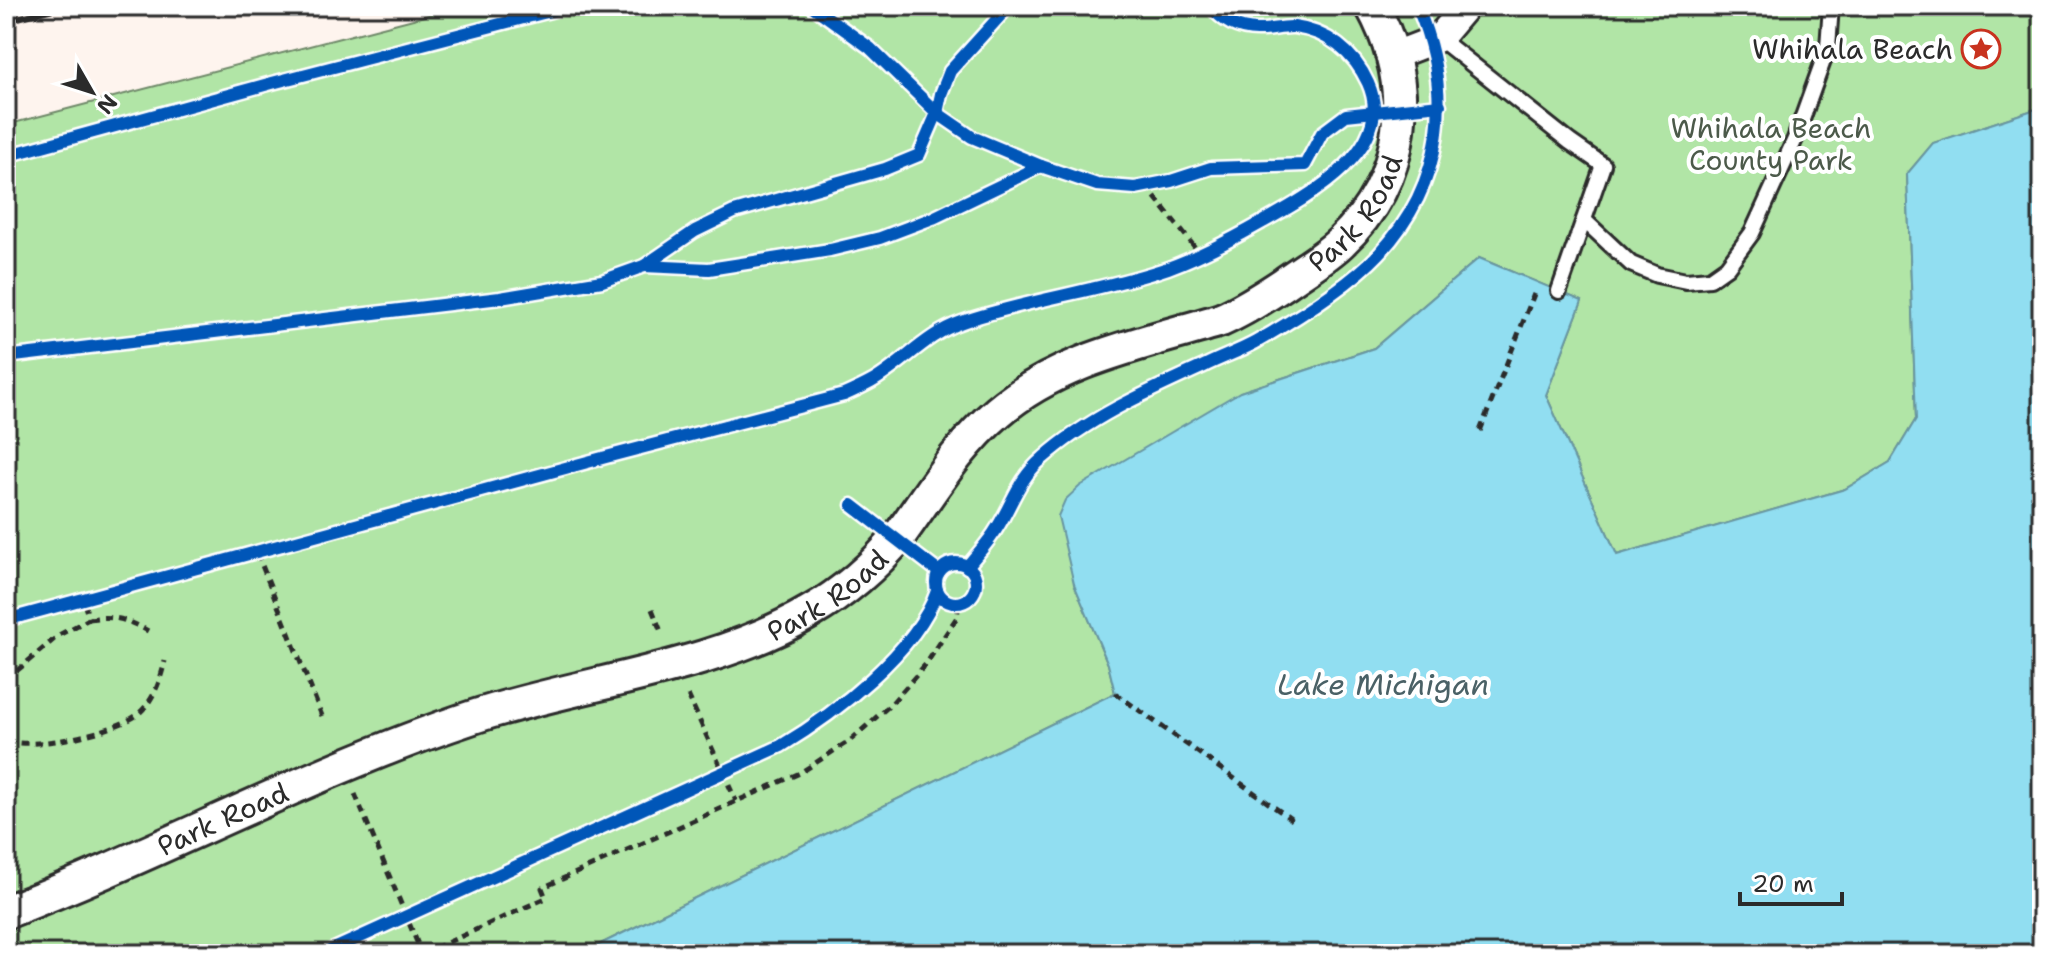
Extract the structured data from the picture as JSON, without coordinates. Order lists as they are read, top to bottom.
{
  "streets": {
    "street": ["Park Road"]
  },
  "water": ["Lake Michigan"],
  "parks": ["Whihala Beach County Park"],
  "places": {
    "place": ["Whihala Beach"]
  },
  "scale_bar": "20 m",
  "north": "bottom right"
}
